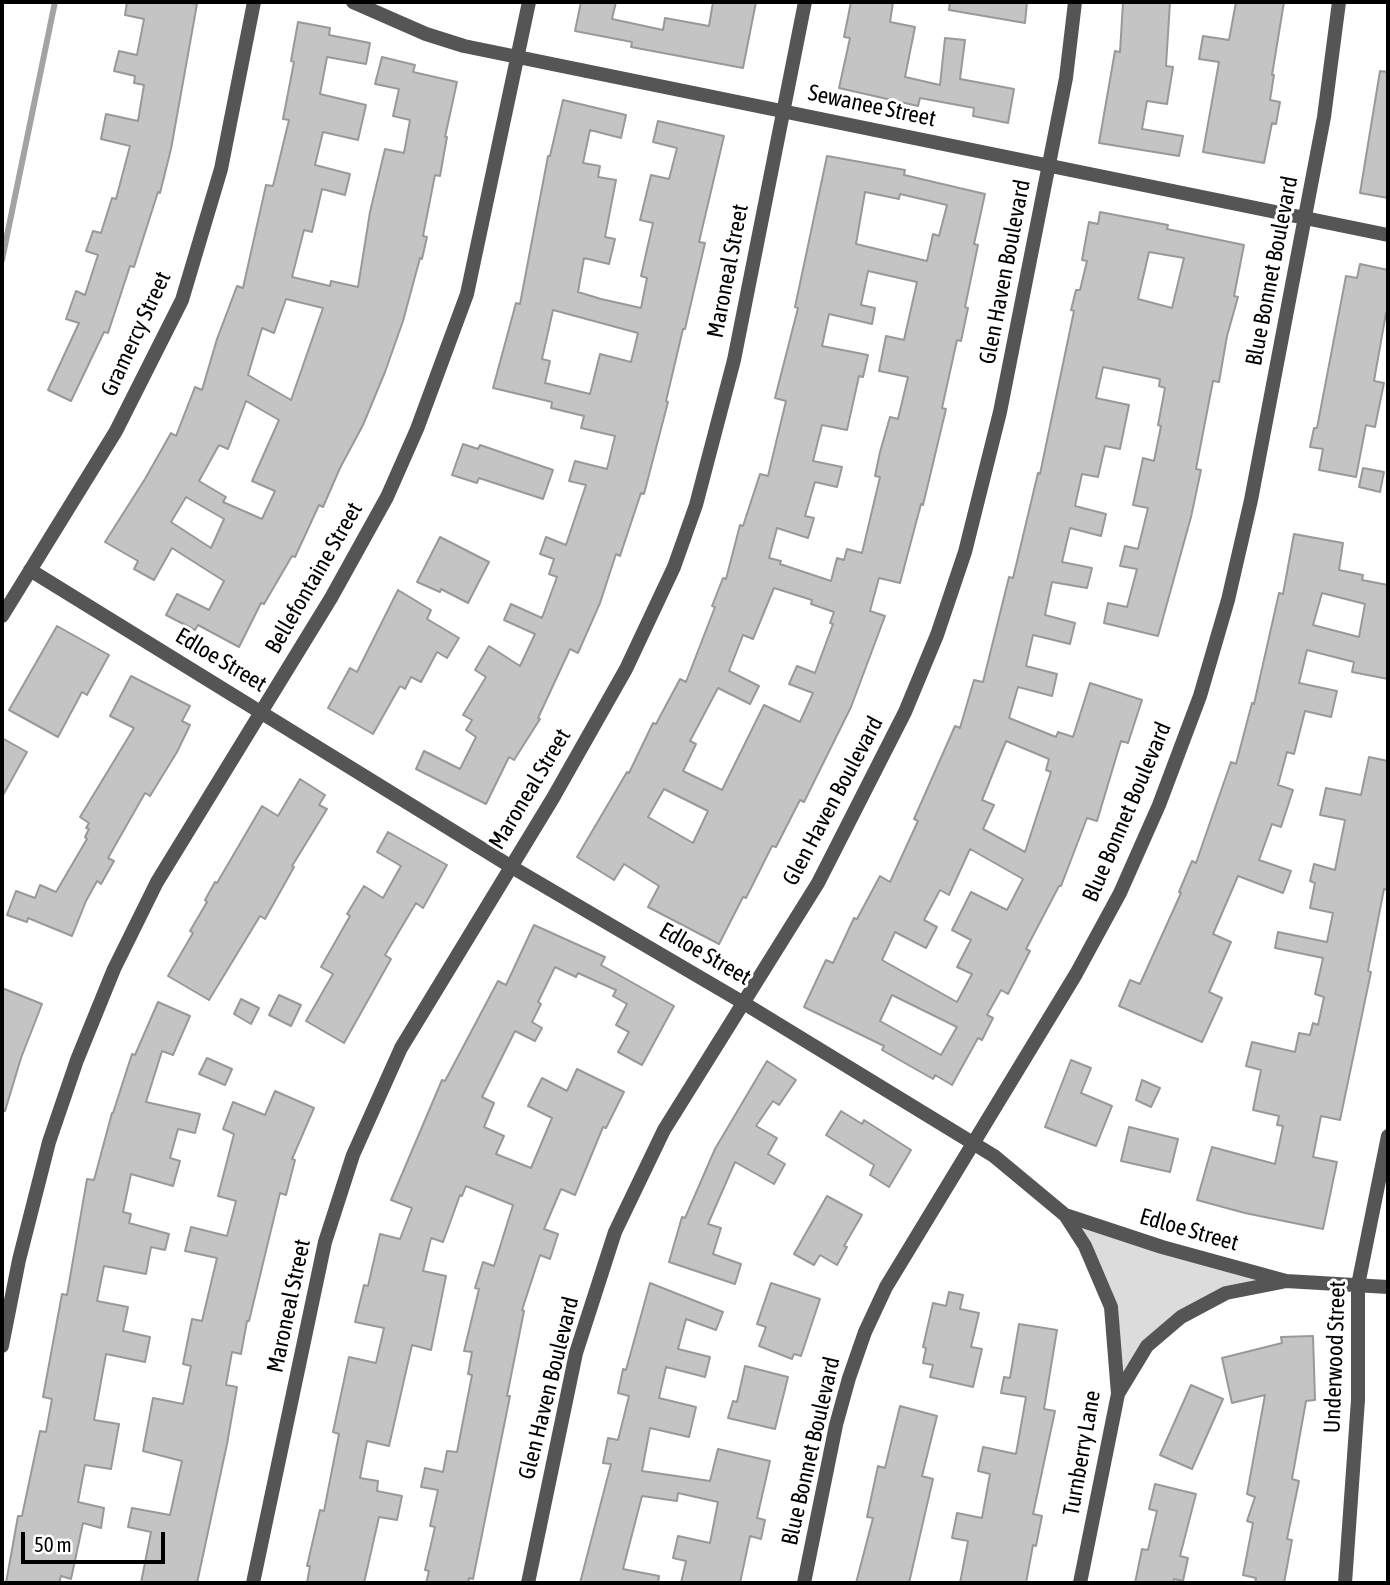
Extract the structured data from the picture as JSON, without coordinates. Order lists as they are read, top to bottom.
{
  "streets": {
    "street": [
      "Sewanee Street",
      "Maroneal Street",
      "Blue Bonnet Boulevard",
      "Glen Haven Boulevard",
      "Gramercy Street",
      "Bellefontaine Street",
      "Edloe Street",
      "Underwood Street",
      "Turnberry Lane"
    ]
  },
  "crossings": [
    ["Sewanee Street", "Maroneal Street"],
    ["Sewanee Street", "Blue Bonnet Boulevard"],
    ["Sewanee Street", "Glen Haven Boulevard"],
    ["Sewanee Street", "Bellefontaine Street"],
    ["Maroneal Street", "Edloe Street"],
    ["Blue Bonnet Boulevard", "Edloe Street"],
    ["Glen Haven Boulevard", "Edloe Street"],
    ["Gramercy Street", "Edloe Street"],
    ["Bellefontaine Street", "Edloe Street"],
    ["Edloe Street", "Underwood Street"],
    ["Edloe Street", "Turnberry Lane"]
  ],
  "scale_bar": "50 m"
}
